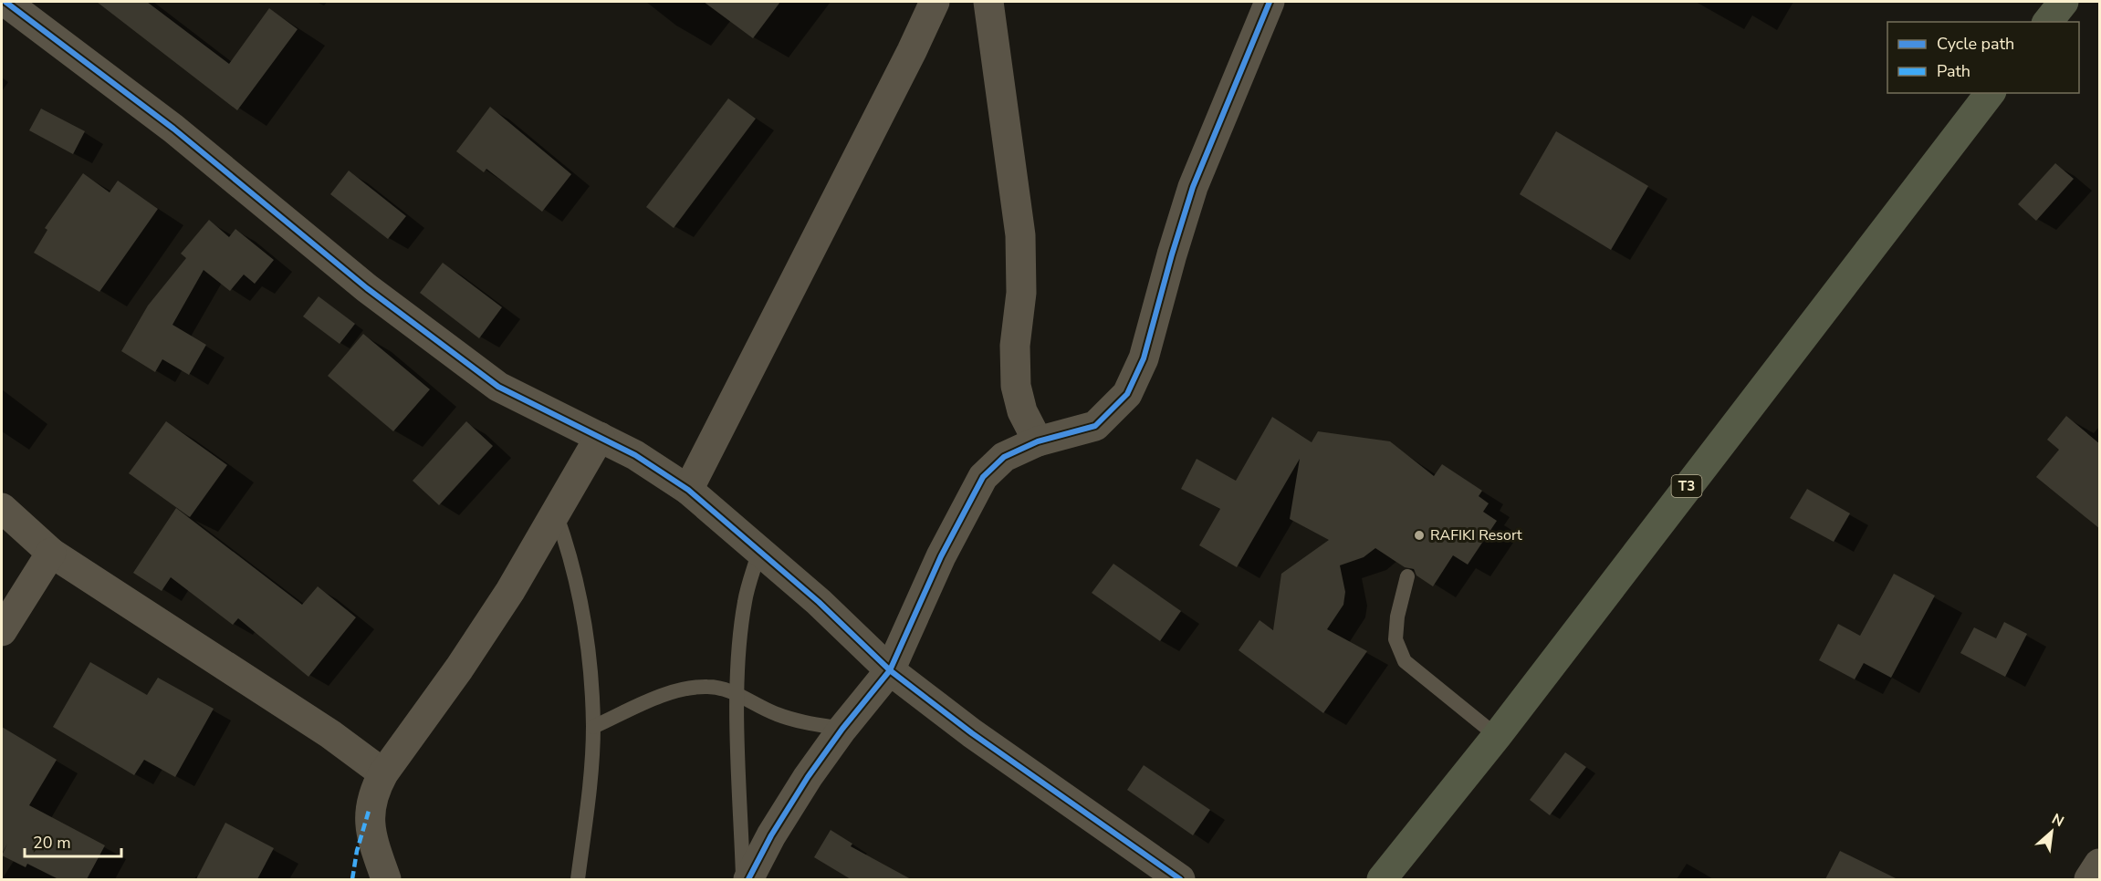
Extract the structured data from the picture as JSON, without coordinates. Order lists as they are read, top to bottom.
{
  "streets": {
    "highway": ["T3"]
  },
  "places": ["RAFIKI Resort"],
  "legend": ["Cycle path", "Path"],
  "scale_bar": "20 m",
  "north": "top right"
}
